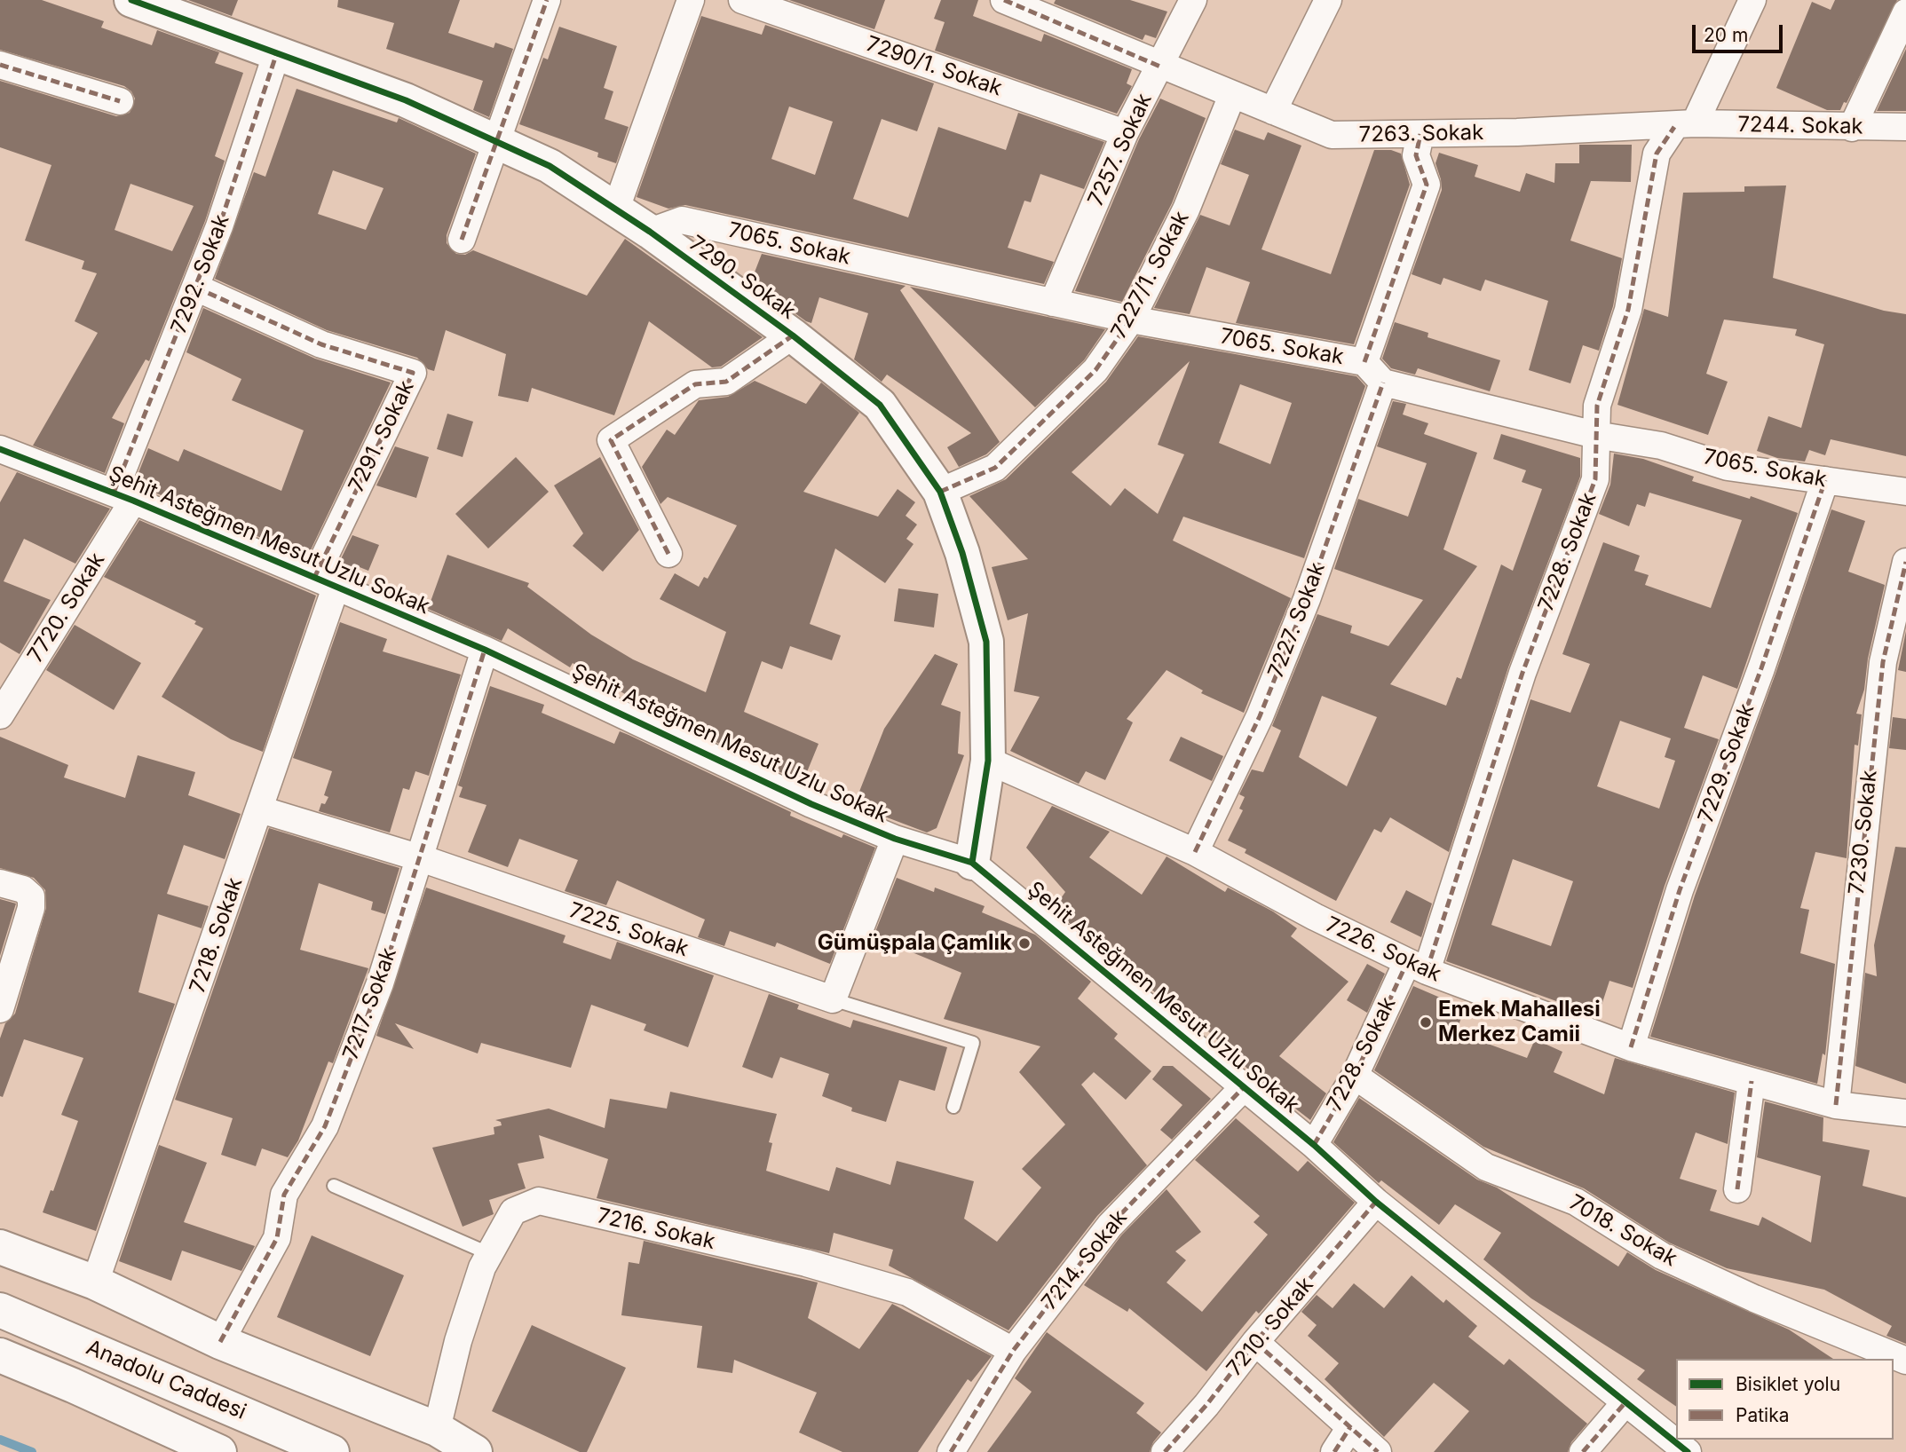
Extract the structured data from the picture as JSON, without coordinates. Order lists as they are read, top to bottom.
{
  "streets": {
    "main road": ["7290. Sokak", "Anadolu Caddesi"],
    "street": [
      "7290/1. Sokak",
      "7244. Sokak",
      "7263. Sokak",
      "7257. Sokak",
      "7065. Sokak",
      "7292. Sokak",
      "7227/1. Sokak",
      "7291. Sokak",
      "Şehit Asteğmen Mesut Uzlu Sokak",
      "7228. Sokak",
      "7720. Sokak",
      "7227. Sokak",
      "7229. Sokak",
      "7230. Sokak",
      "7225. Sokak",
      "7218. Sokak",
      "7226. Sokak",
      "7217. Sokak",
      "7216. Sokak",
      "7018. Sokak",
      "7214. Sokak",
      "7210. Sokak"
    ]
  },
  "crossings": [
    ["7290/1. Sokak", "7257. Sokak"],
    ["7244. Sokak", "7263. Sokak"],
    ["7244. Sokak", "7228. Sokak"],
    ["7263. Sokak", "7257. Sokak"],
    ["7263. Sokak", "7227/1. Sokak"],
    ["7263. Sokak", "7228. Sokak"],
    ["7257. Sokak", "7065. Sokak"],
    ["7065. Sokak", "7227/1. Sokak"],
    ["7065. Sokak", "7290. Sokak"],
    ["7065. Sokak", "7228. Sokak"],
    ["7065. Sokak", "7227. Sokak"],
    ["7065. Sokak", "7229. Sokak"],
    ["7292. Sokak", "7290. Sokak"],
    ["7292. Sokak", "7291. Sokak"],
    ["7292. Sokak", "Şehit Asteğmen Mesut Uzlu Sokak"],
    ["7292. Sokak", "7720. Sokak"],
    ["7227/1. Sokak", "7290. Sokak"],
    ["7290. Sokak", "Şehit Asteğmen Mesut Uzlu Sokak"],
    ["7290. Sokak", "7226. Sokak"],
    ["7291. Sokak", "Şehit Asteğmen Mesut Uzlu Sokak"],
    ["7291. Sokak", "7218. Sokak"],
    ["Şehit Asteğmen Mesut Uzlu Sokak", "7228. Sokak"],
    ["Şehit Asteğmen Mesut Uzlu Sokak", "7720. Sokak"],
    ["Şehit Asteğmen Mesut Uzlu Sokak", "7218. Sokak"],
    ["Şehit Asteğmen Mesut Uzlu Sokak", "7217. Sokak"],
    ["Şehit Asteğmen Mesut Uzlu Sokak", "7214. Sokak"],
    ["Şehit Asteğmen Mesut Uzlu Sokak", "7210. Sokak"],
    ["7228. Sokak", "7226. Sokak"],
    ["7228. Sokak", "7018. Sokak"],
    ["7227. Sokak", "7226. Sokak"],
    ["7229. Sokak", "7226. Sokak"],
    ["7230. Sokak", "7226. Sokak"],
    ["7225. Sokak", "7218. Sokak"],
    ["7225. Sokak", "7217. Sokak"],
    ["7216. Sokak", "7214. Sokak"]
  ],
  "places": ["Gümüşpala Çamlık", "Emek Mahallesi Merkez Camii"],
  "legend": ["Bisiklet yolu", "Patika"],
  "scale_bar": "20 m"
}
